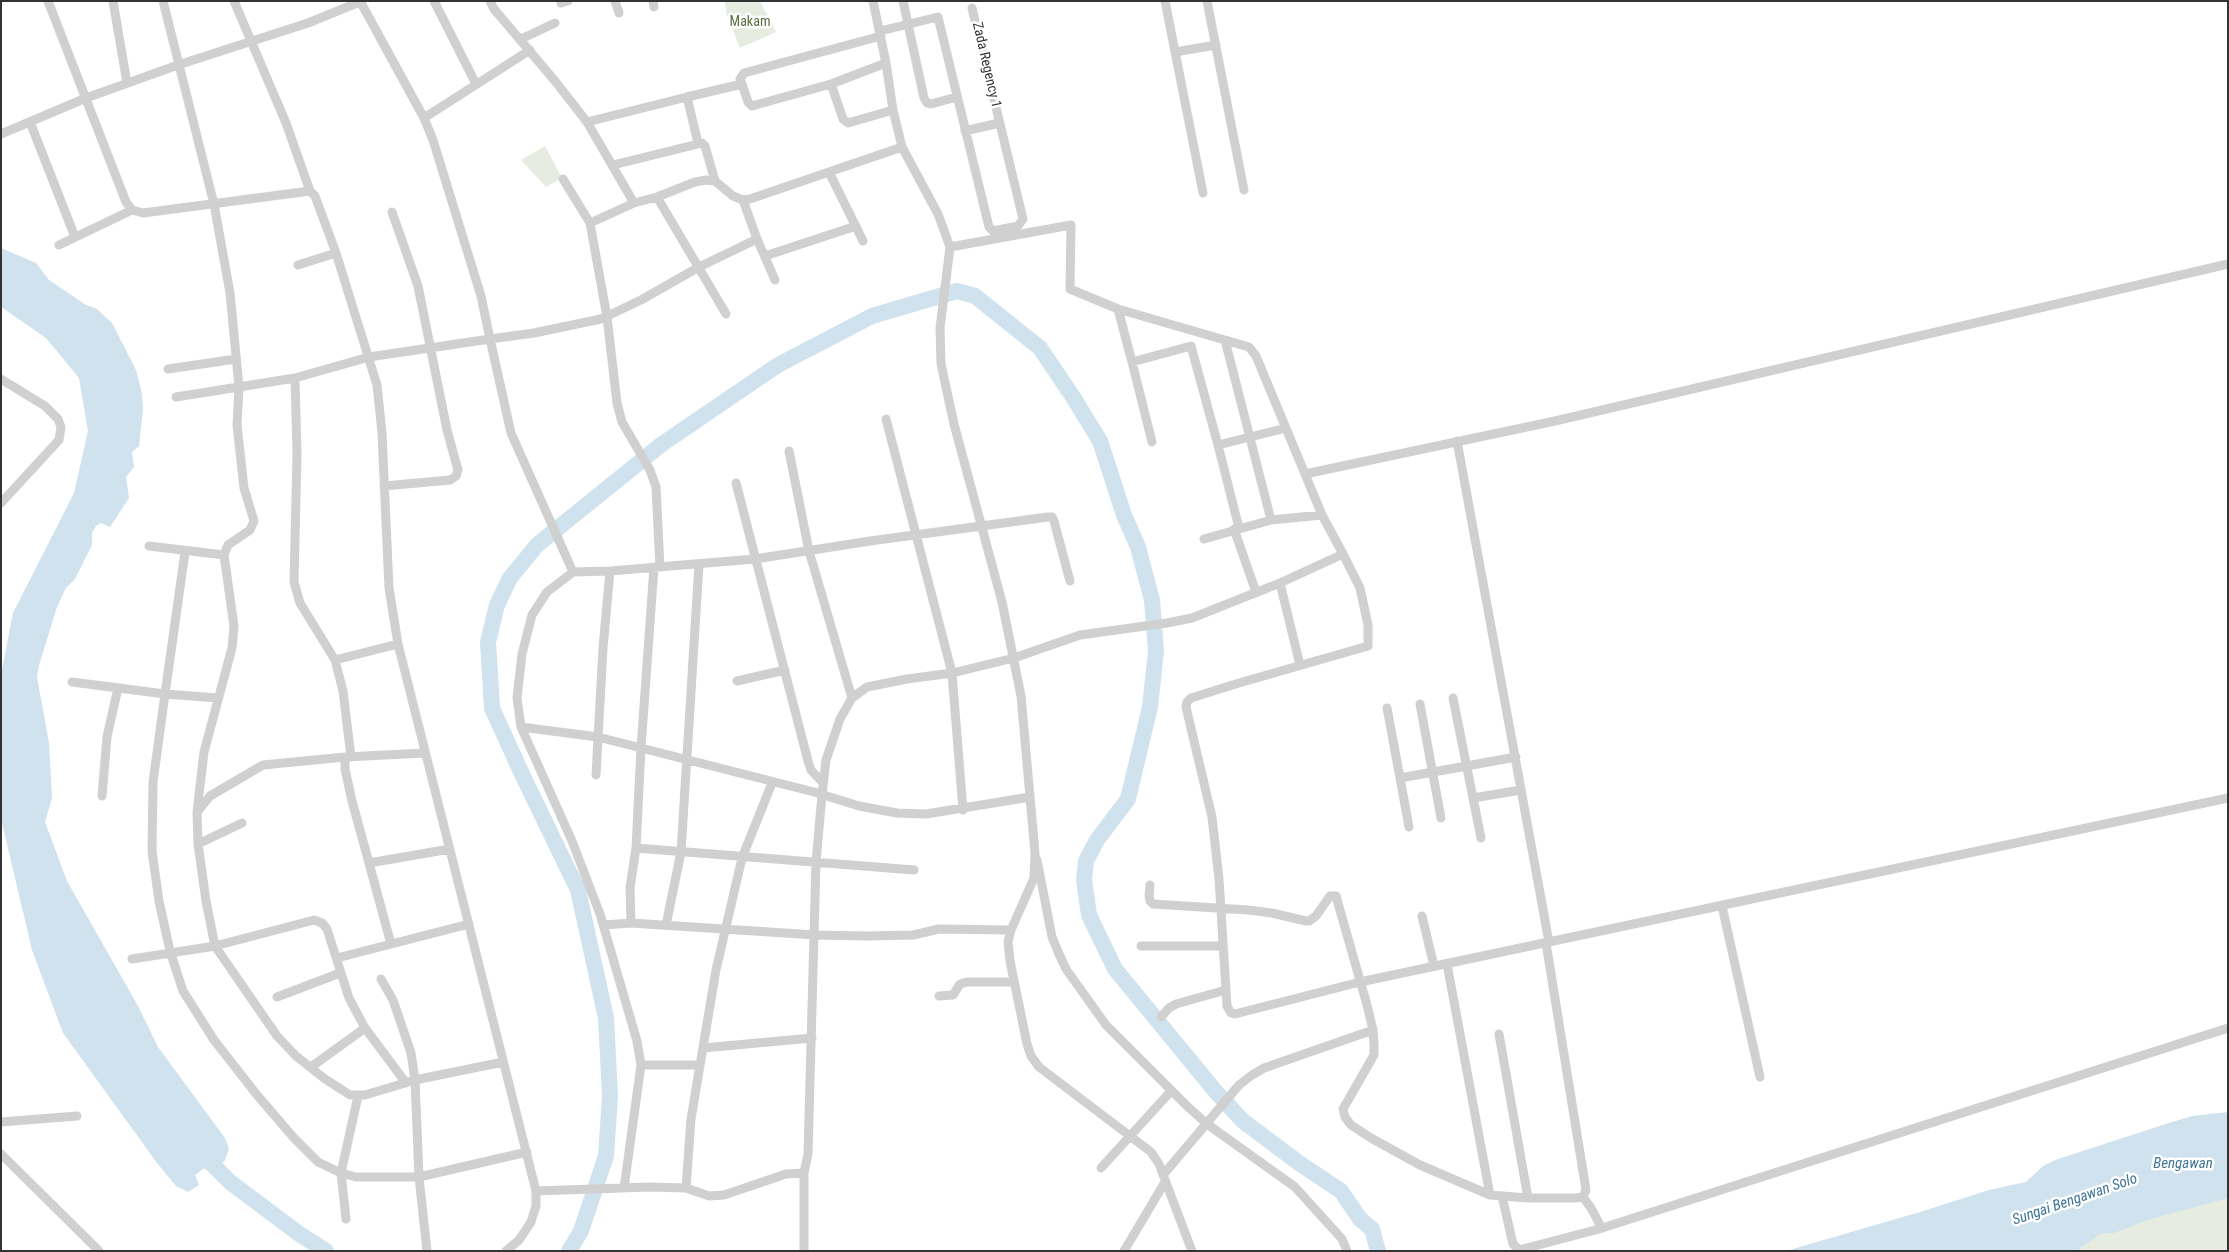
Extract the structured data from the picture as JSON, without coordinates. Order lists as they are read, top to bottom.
{
  "streets": {
    "street": ["Zada Regency 1"]
  },
  "water": ["Bengawan", "Sungai Bengawan Solo"],
  "parks": ["Makam"]
}
